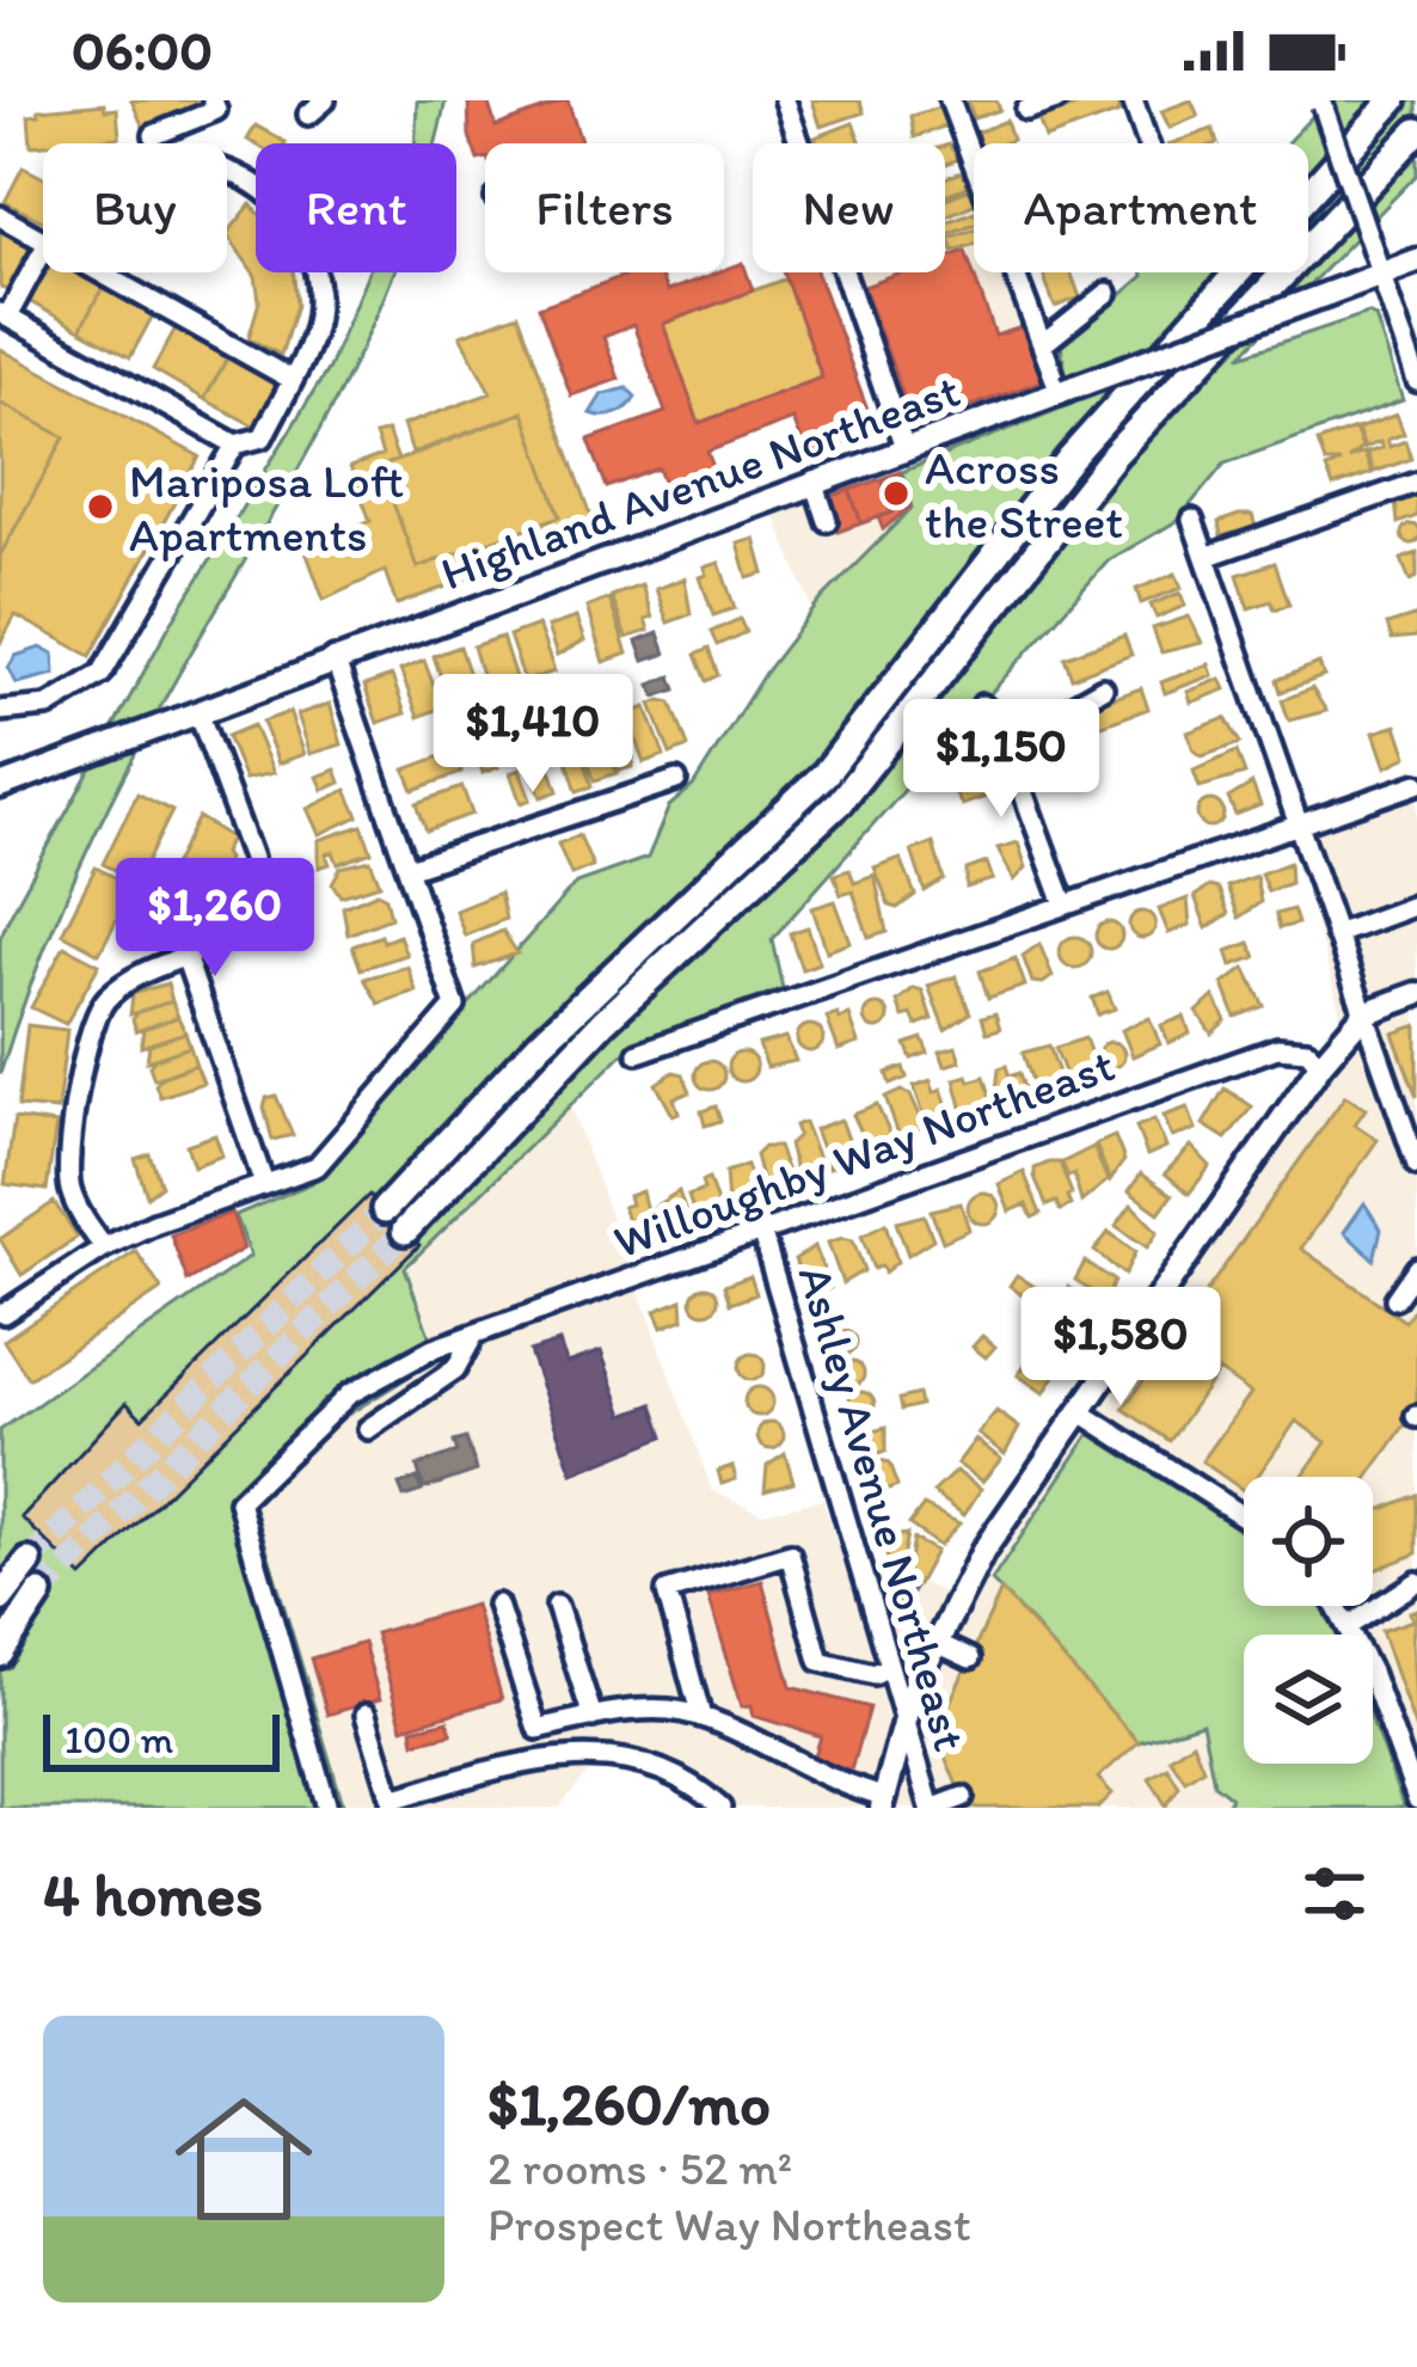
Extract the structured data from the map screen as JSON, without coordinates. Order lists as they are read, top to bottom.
{
  "streets": {
    "main road": ["Highland Avenue Northeast"],
    "street": ["Willoughby Way Northeast", "Ashley Avenue Northeast"]
  },
  "crossings": [
    ["Willoughby Way Northeast", "Ashley Avenue Northeast"]
  ],
  "places": ["Across the Street", "Mariposa Loft Apartments"],
  "scale_bar": "100 m",
  "page": {
    "status": "06:00",
    "chip": [
      "Buy",
      "Rent",
      "Filters",
      "New",
      "Apartment"
    ],
    "price": [
      "$1,410",
      "$1,150",
      "$1,260",
      "$1,580"
    ],
    "scale": "100 m",
    "heading": "4 homes",
    "list": [
      {
        "name": "$1,260/mo",
        "note": "2 rooms · 52 m² · Prospect Way Northeast"
      }
    ]
  }
}
